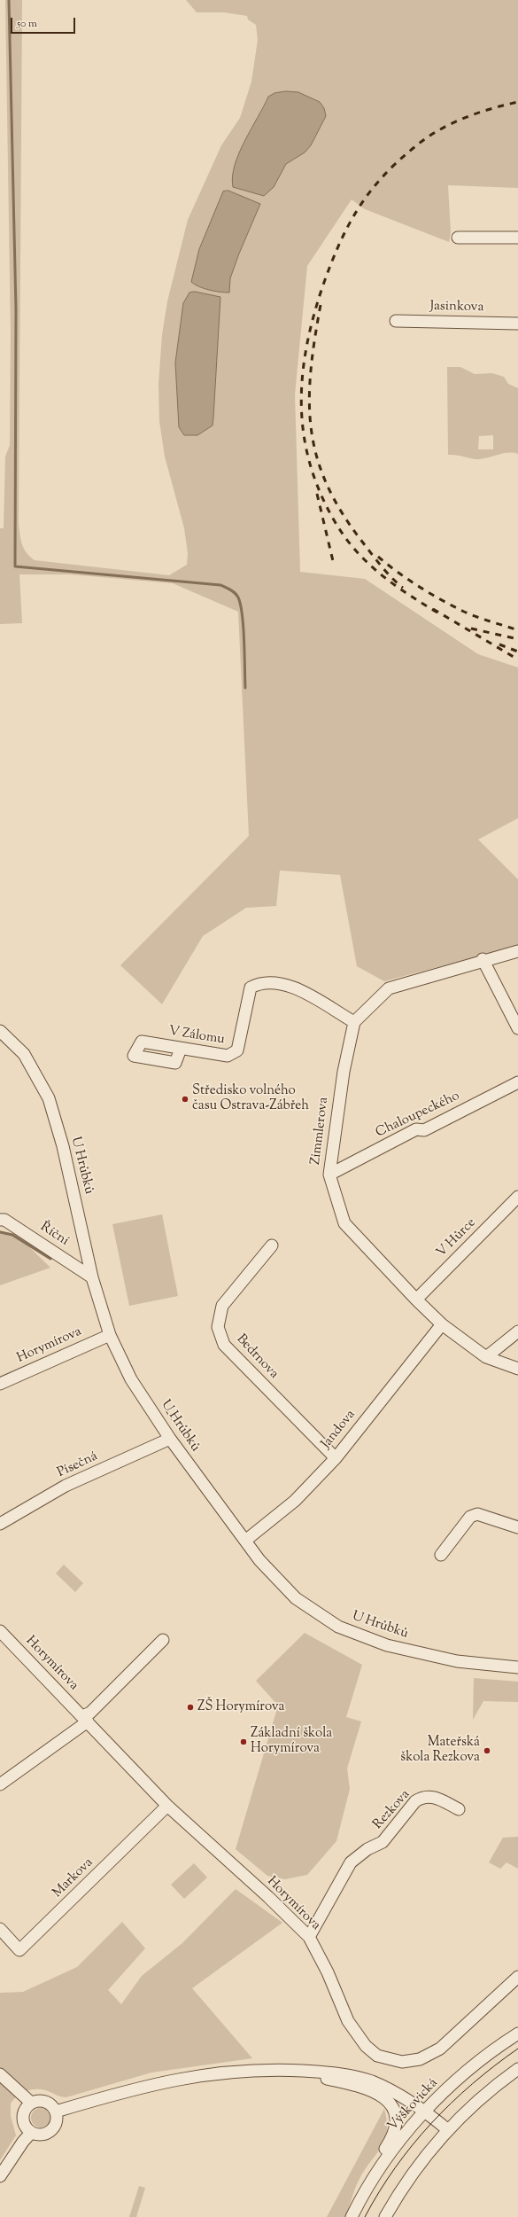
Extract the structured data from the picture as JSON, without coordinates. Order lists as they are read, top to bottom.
{
  "streets": {
    "street": [
      "Jasinkova",
      "V Zálomu",
      "Chaloupeckého",
      "Zimmlerova",
      "U Hrůbků",
      "Říční",
      "V Hůrce",
      "Horymírova",
      "Bedrnova",
      "Jandova",
      "Písečná",
      "Rezkova",
      "Markova",
      "Výškovická"
    ]
  },
  "crossings": [
    ["V Zálomu", "Zimmlerova"],
    ["Chaloupeckého", "Zimmlerova"],
    ["Zimmlerova", "V Hůrce"],
    ["Zimmlerova", "Jandova"],
    ["U Hrůbků", "Říční"],
    ["U Hrůbků", "Horymírova"],
    ["U Hrůbků", "Jandova"],
    ["U Hrůbků", "Písečná"],
    ["Horymírova", "Rezkova"],
    ["Horymírova", "Markova"],
    ["Bedrnova", "Jandova"]
  ],
  "places": [
    "Středisko volného času Ostrava-Zábřeh",
    "ZŠ Horymírova",
    "Základní škola Horymírova",
    "Mateřská škola Rezkova"
  ],
  "scale_bar": "50 m"
}
